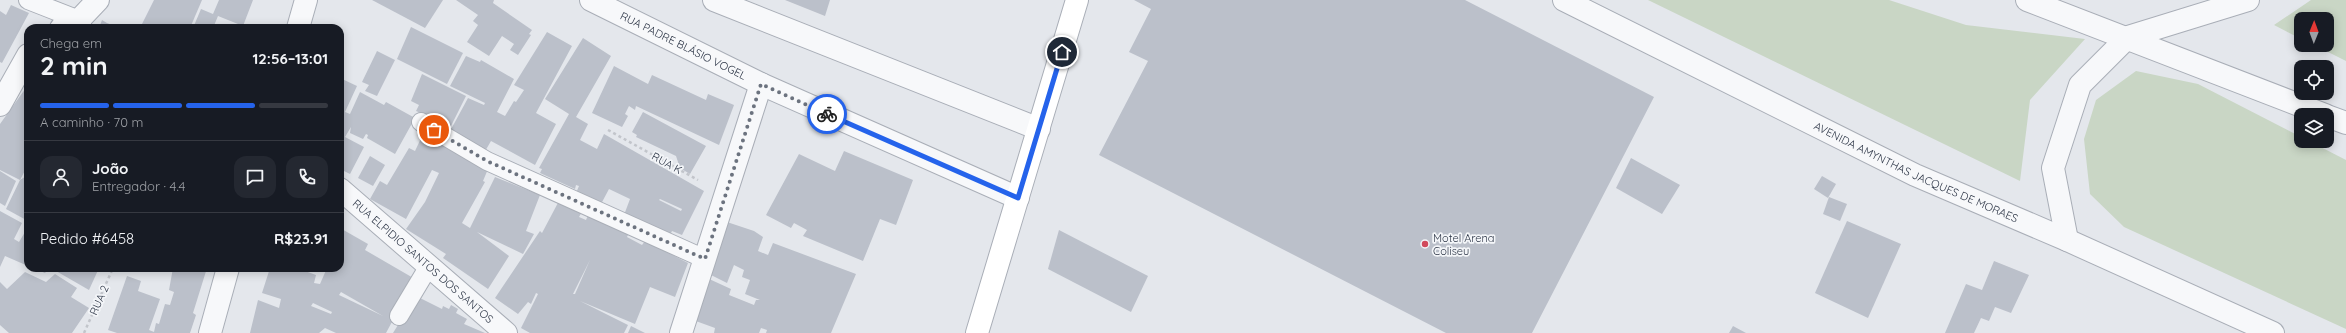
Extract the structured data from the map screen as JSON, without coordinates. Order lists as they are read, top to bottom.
{
  "streets": {
    "street": ["RUA PADRE BLÁSIO VOGEL", "AVENIDA AMYNTHAS JACQUES DE MORAES", "RUA ELPIDIO SANTOS DOS SANTOS"],
    "path": ["RUA K", "RUA 2"]
  },
  "places": ["Motel Arena Coliseu"],
  "north": "top",
  "page": {
    "heading": ["2 min", "Chega em", "12:56–13:01"],
    "panel": [
      "João",
      "Entregador · 4.4",
      "Pedido #6458",
      "R$23.91"
    ],
    "bar": "A caminho · 70 m"
  }
}
